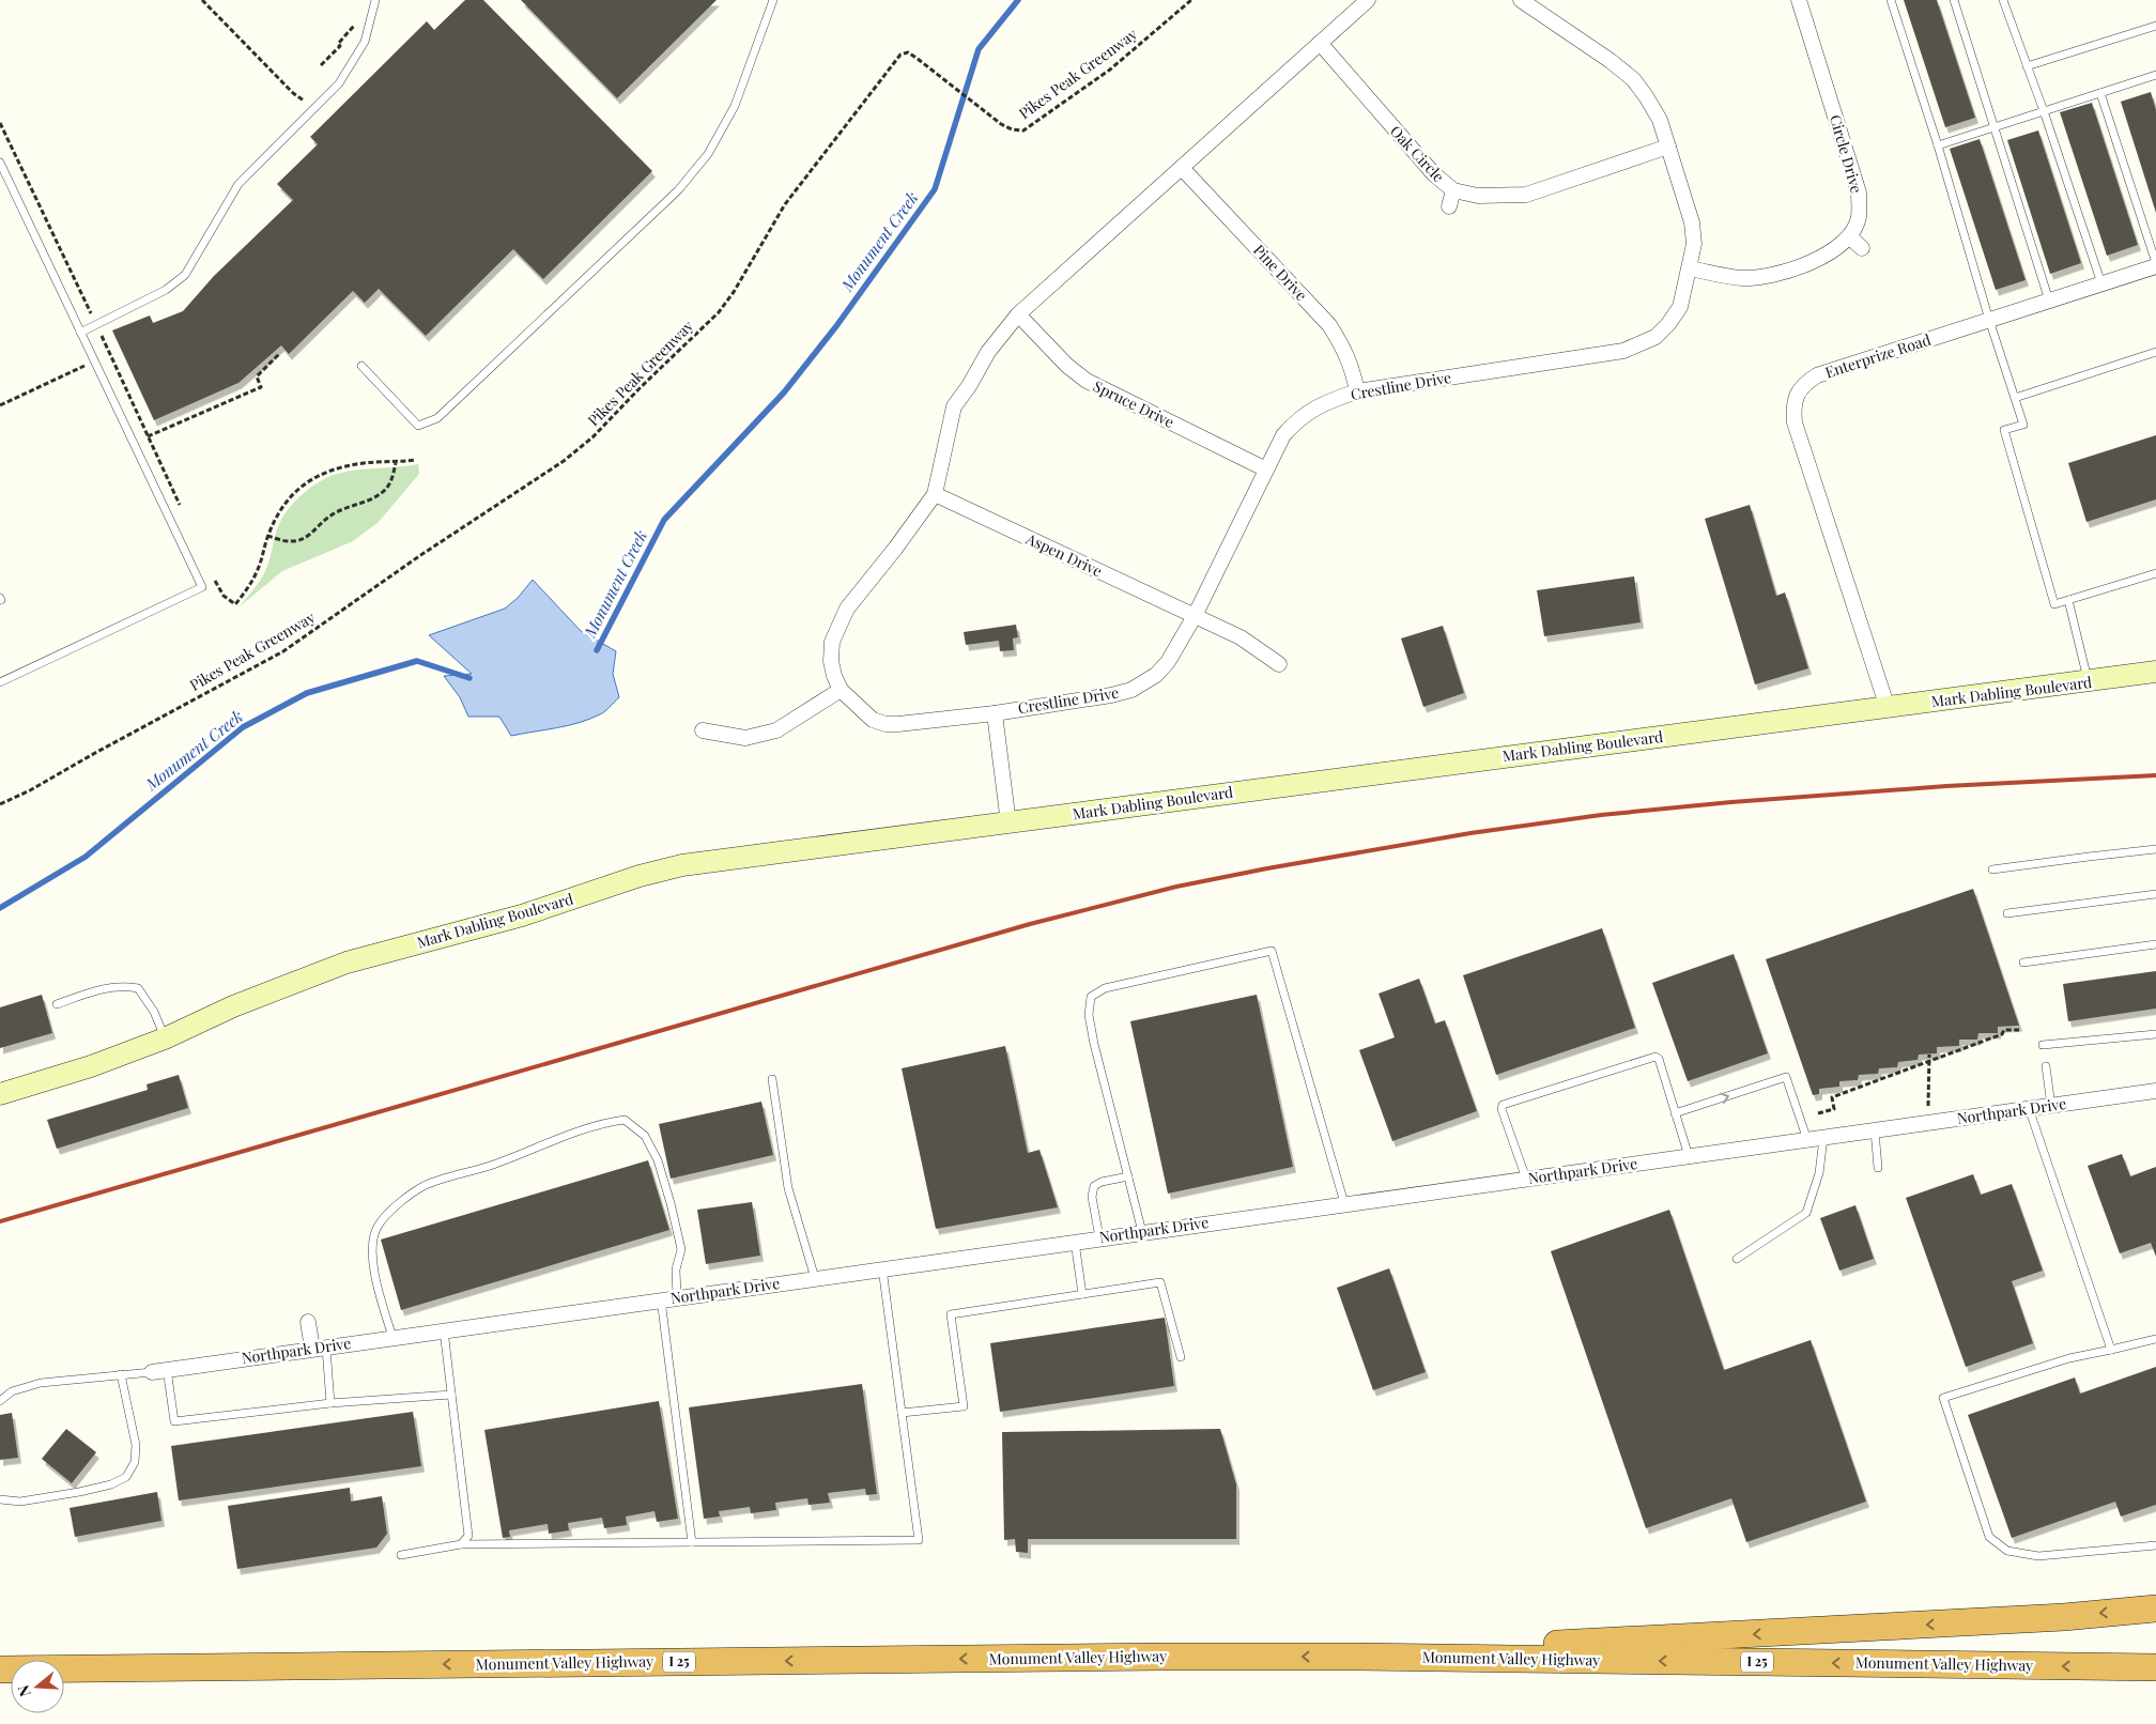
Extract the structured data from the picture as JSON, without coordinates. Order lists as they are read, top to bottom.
{
  "streets": {
    "highway": ["Monument Valley Highway", "I 25"],
    "street": [
      "Oak Circle",
      "Circle Drive",
      "Pine Drive",
      "Enterprize Road",
      "Crestline Drive",
      "Spruce Drive",
      "Aspen Drive",
      "Mark Dabling Boulevard",
      "Northpark Drive"
    ],
    "path": ["Pikes Peak Greenway"]
  },
  "crossings": [
    ["Oak Circle", "Crestline Drive"],
    ["Pine Drive", "Crestline Drive"],
    ["Enterprize Road", "Mark Dabling Boulevard"],
    ["Crestline Drive", "Spruce Drive"],
    ["Crestline Drive", "Aspen Drive"]
  ],
  "water": ["Monument Creek"],
  "north": "left"
}
